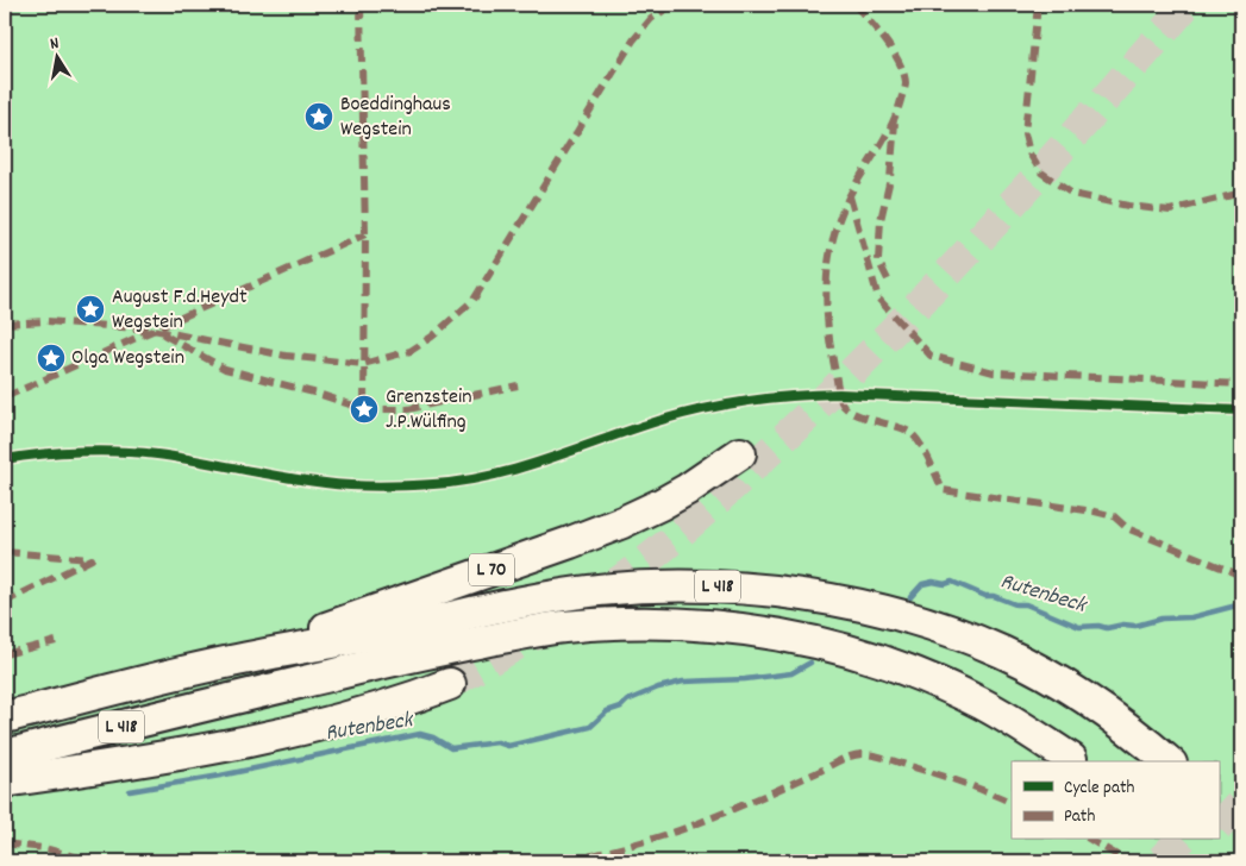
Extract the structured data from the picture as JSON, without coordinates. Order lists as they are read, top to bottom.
{
  "streets": {
    "highway": ["L 70", "L 418"]
  },
  "crossings": [
    ["L 70", "L 418"]
  ],
  "water": ["Rutenbeck"],
  "places": {
    "place": [
      "Boeddinghaus Wegstein",
      "August F.d.Heydt Wegstein",
      "Olga Wegstein",
      "Grenzstein J.P.Wülfing"
    ]
  },
  "legend": ["Cycle path", "Path"],
  "north": "top"
}
